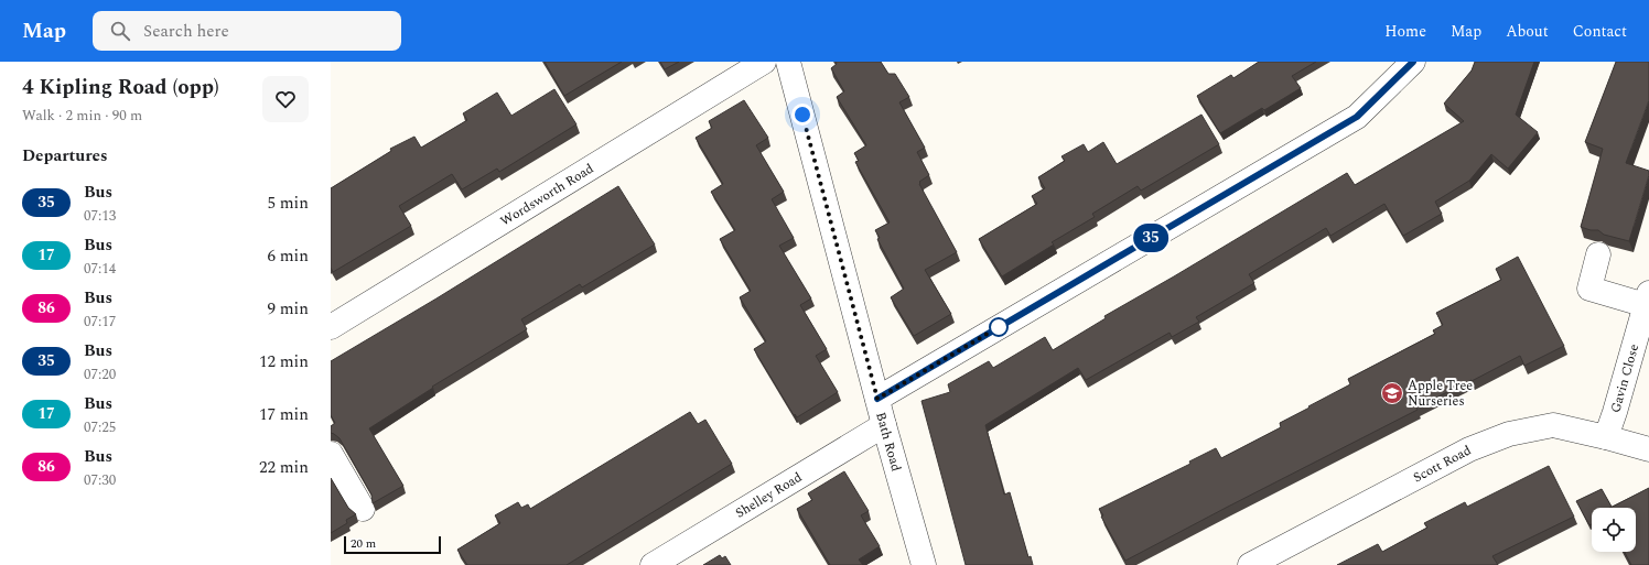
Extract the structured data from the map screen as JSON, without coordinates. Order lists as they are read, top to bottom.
{
  "streets": {
    "street": [
      "Wordsworth Road",
      "Gavin Close",
      "Bath Road",
      "Scott Road",
      "Shelley Road"
    ]
  },
  "crossings": [
    ["Gavin Close", "Scott Road"],
    ["Bath Road", "Shelley Road"]
  ],
  "places": {
    "school or university": ["Apple Tree Nurseries"]
  },
  "lines": ["bus line 35"],
  "scale_bar": "20 m",
  "page": {
    "header": "Map",
    "search": "Search here",
    "nav": [
      "Home",
      "Map",
      "About",
      "Contact"
    ],
    "heading": [
      ["4 Kipling Road (opp)", "Walk · 2 min · 90 m"],
      "Departures"
    ],
    "on_map": "35",
    "list": [
      {
        "mark": "35",
        "name": "Bus",
        "note": "07:13",
        "value": "5 min"
      },
      {
        "mark": "17",
        "name": "Bus",
        "note": "07:14",
        "value": "6 min"
      },
      {
        "mark": "86",
        "name": "Bus",
        "note": "07:17",
        "value": "9 min"
      },
      {
        "mark": "35",
        "name": "Bus",
        "note": "07:20",
        "value": "12 min"
      },
      {
        "mark": "17",
        "name": "Bus",
        "note": "07:25",
        "value": "17 min"
      },
      {
        "mark": "86",
        "name": "Bus",
        "note": "07:30",
        "value": "22 min"
      }
    ],
    "scale": "20 m"
  }
}
